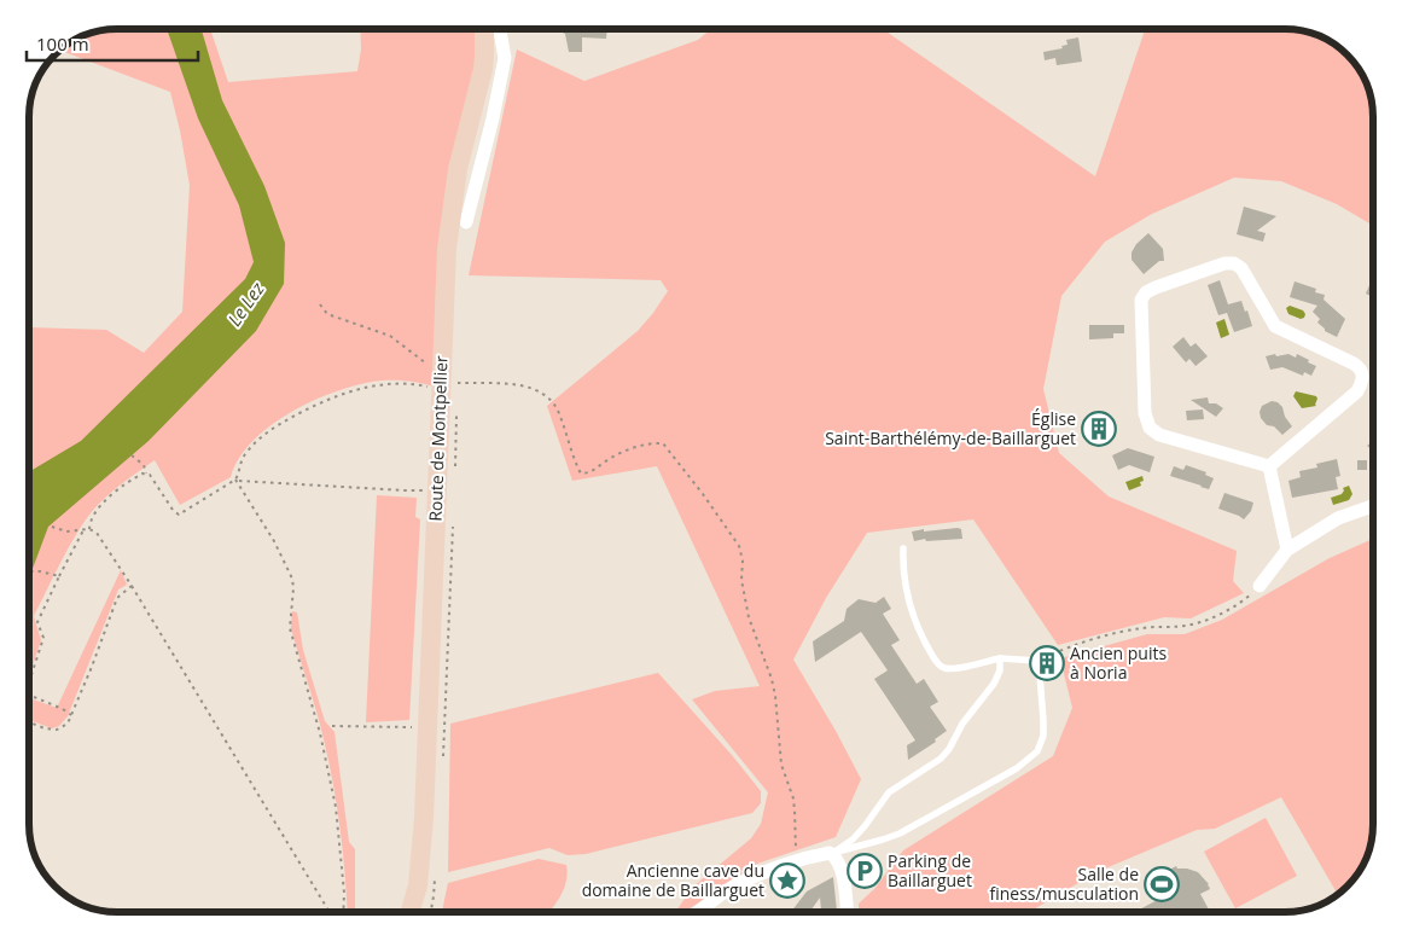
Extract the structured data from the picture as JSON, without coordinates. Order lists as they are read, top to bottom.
{
  "streets": {
    "main road": ["Route de Montpellier"]
  },
  "water": ["Le Lez"],
  "places": {
    "building": ["Église Saint-Barthélémy-de-Baillarguet", "Ancien puits à Noria"],
    "parking": ["Parking de Baillarguet"],
    "place": ["Ancienne cave du domaine de Baillarguet"],
    "sports": ["Salle de finess/musculation"]
  },
  "scale_bar": "100 m"
}
